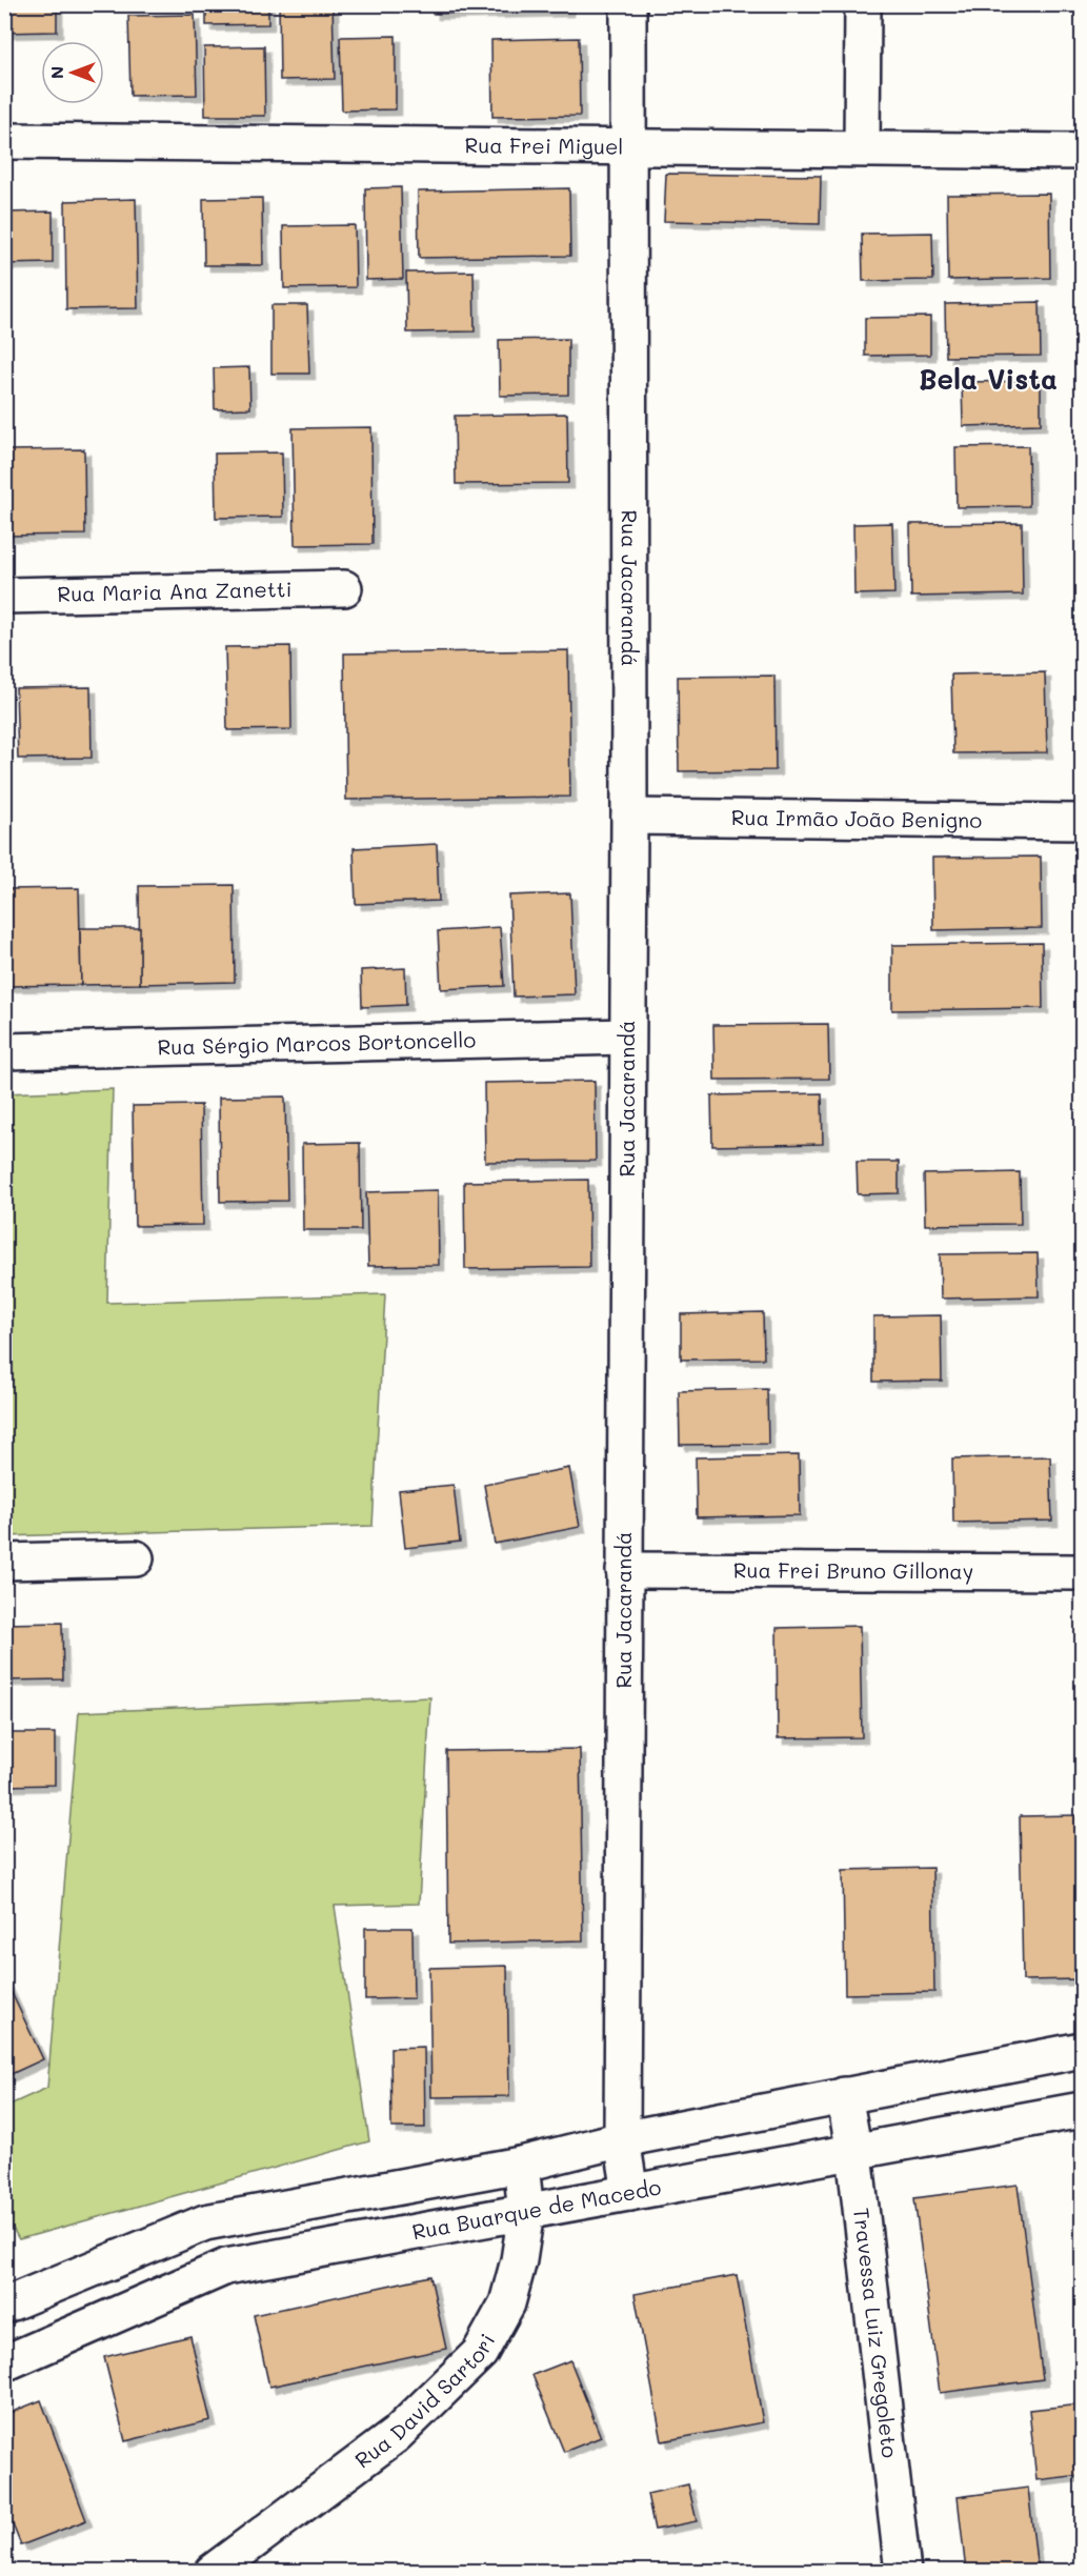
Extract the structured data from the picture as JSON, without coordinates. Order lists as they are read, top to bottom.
{
  "streets": {
    "street": [
      "Rua Frei Miguel",
      "Rua Jacarandá",
      "Rua Maria Ana Zanetti",
      "Rua Irmão João Benigno",
      "Rua Sérgio Marcos Bortoncello",
      "Rua Frei Bruno Gillonay",
      "Rua Buarque de Macedo",
      "Travessa Luiz Gregoleto",
      "Rua David Sartori"
    ]
  },
  "crossings": [
    ["Rua Frei Miguel", "Rua Jacarandá"],
    ["Rua Jacarandá", "Rua Irmão João Benigno"],
    ["Rua Jacarandá", "Rua Sérgio Marcos Bortoncello"],
    ["Rua Jacarandá", "Rua Frei Bruno Gillonay"],
    ["Rua Jacarandá", "Rua Buarque de Macedo"],
    ["Rua Buarque de Macedo", "Travessa Luiz Gregoleto"],
    ["Rua Buarque de Macedo", "Rua David Sartori"]
  ],
  "districts": ["Bela Vista"],
  "north": "left"
}
